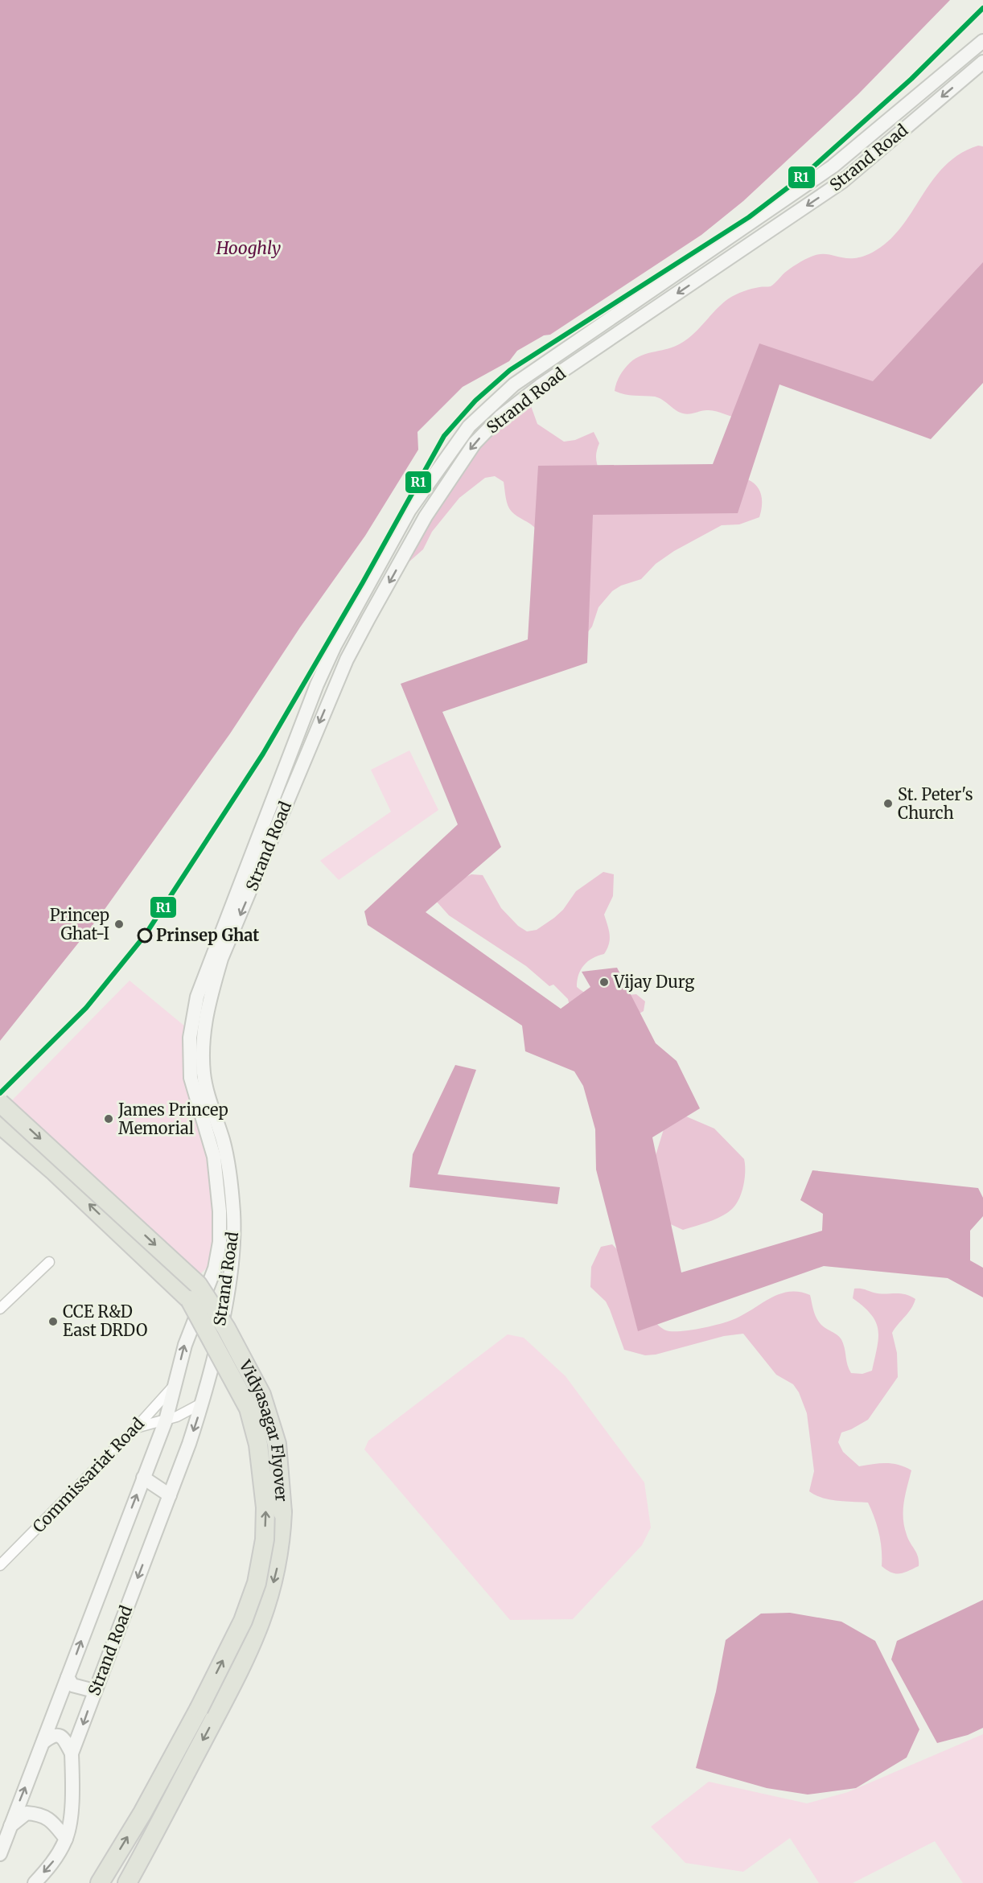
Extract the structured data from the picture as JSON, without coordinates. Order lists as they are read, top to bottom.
{
  "streets": {
    "highway": ["Vidyasagar Flyover"],
    "main road": ["Strand Road"],
    "street": ["Commissariat Road"]
  },
  "crossings": [
    ["Strand Road", "Commissariat Road"]
  ],
  "water": ["Hooghly"],
  "places": [
    "St. Peter's Church",
    "Princep Ghat-I",
    "Prinsep Ghat",
    "Vijay Durg",
    "James Princep Memorial",
    "CCE R&D East DRDO"
  ],
  "lines": ["transit line R1"]
}
